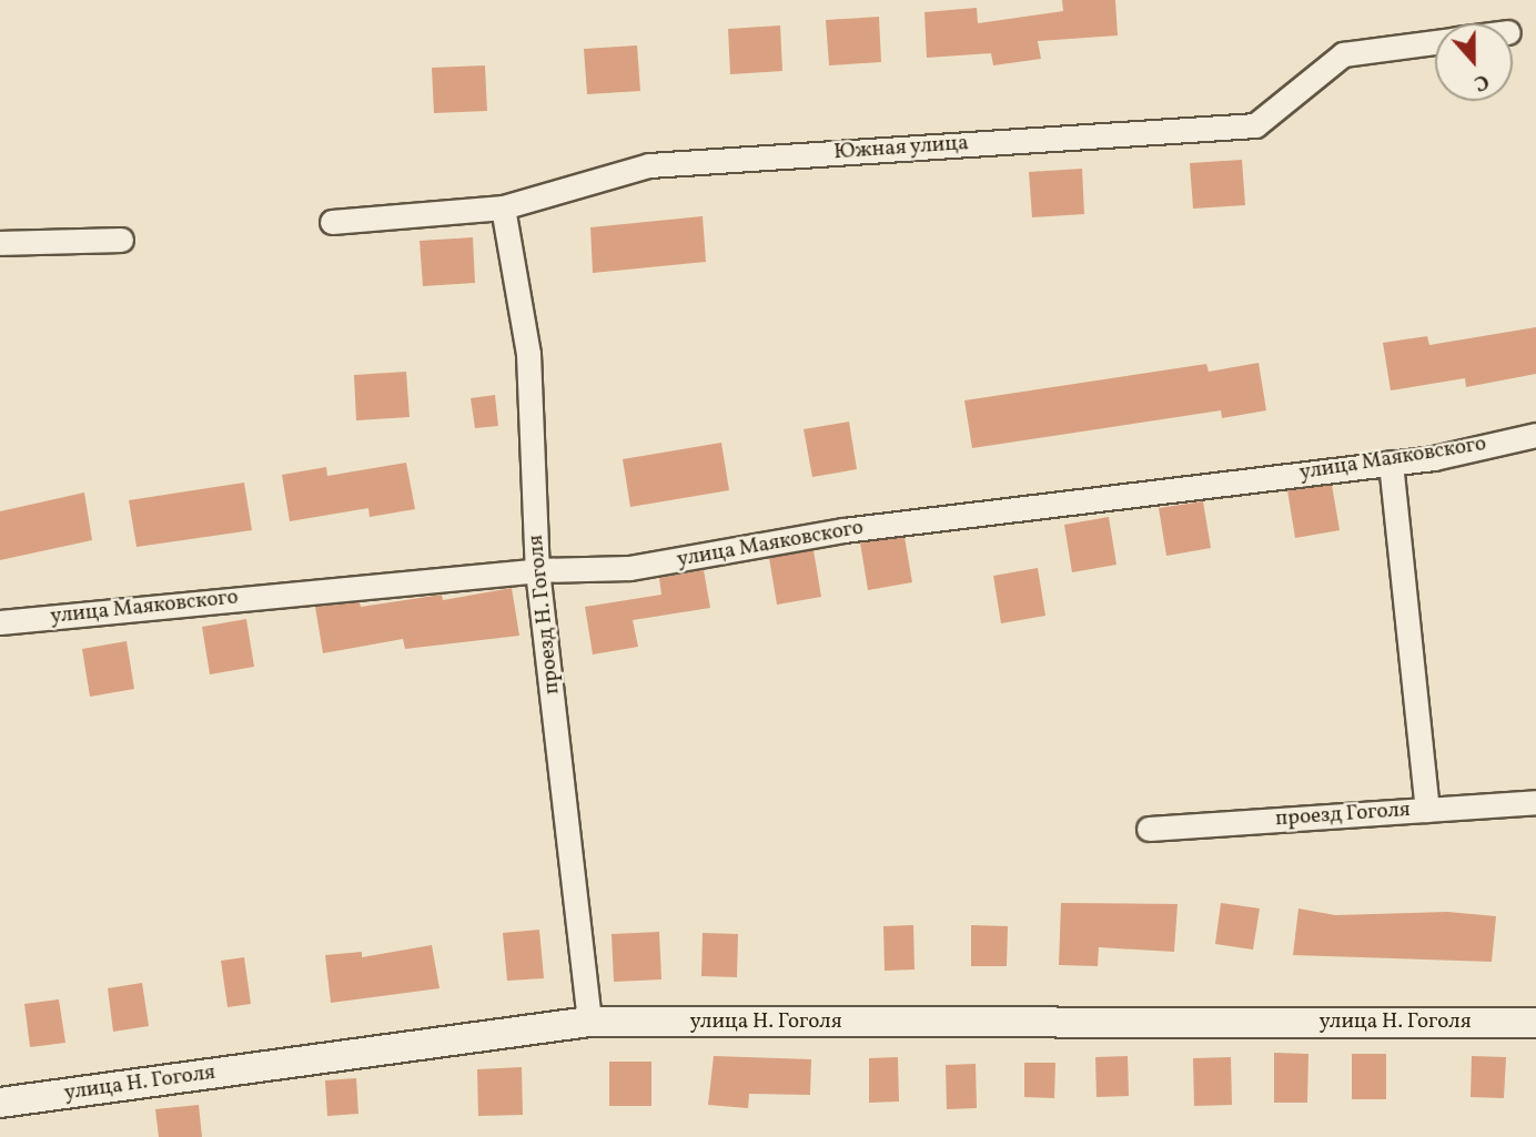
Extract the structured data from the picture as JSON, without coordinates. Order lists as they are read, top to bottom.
{
  "streets": {
    "street": [
      "Южная улица",
      "улица Маяковского",
      "проезд Н. Гоголя",
      "проезд Гоголя",
      "улица Н. Гоголя"
    ]
  },
  "crossings": [
    ["Южная улица", "проезд Н. Гоголя"],
    ["улица Маяковского", "проезд Н. Гоголя"],
    ["проезд Н. Гоголя", "улица Н. Гоголя"]
  ],
  "north": "bottom"
}
